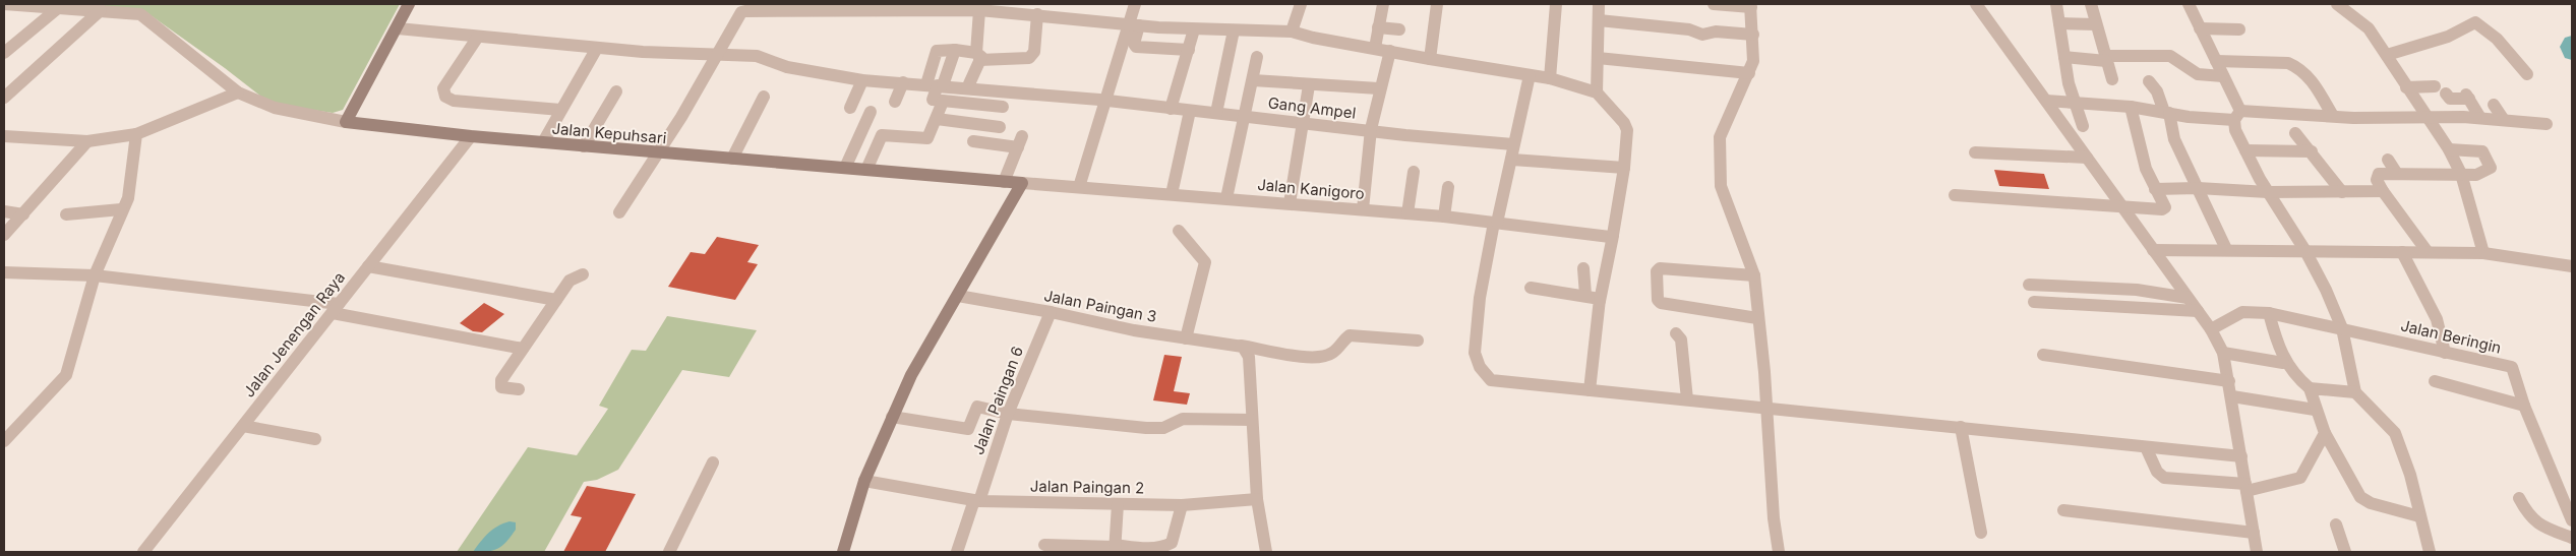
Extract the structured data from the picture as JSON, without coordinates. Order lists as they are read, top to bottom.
{
  "streets": {
    "street": [
      "Gang Ampel",
      "Jalan Kepuhsari",
      "Jalan Kanigoro",
      "Jalan Paingan 3",
      "Jalan Jenengan Raya",
      "Jalan Beringin",
      "Jalan Paingan 6",
      "Jalan Paingan 2"
    ]
  },
  "crossings": [
    ["Jalan Kepuhsari", "Jalan Kanigoro"],
    ["Jalan Kepuhsari", "Jalan Jenengan Raya"],
    ["Jalan Paingan 3", "Jalan Paingan 6"],
    ["Jalan Paingan 6", "Jalan Paingan 2"]
  ]
}
